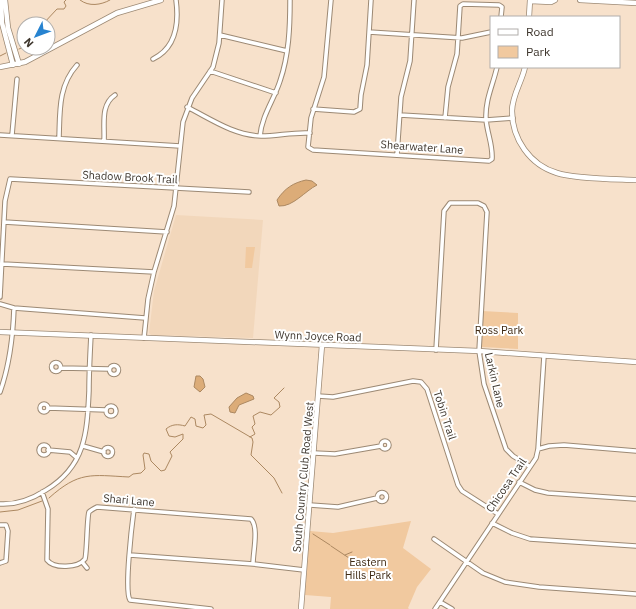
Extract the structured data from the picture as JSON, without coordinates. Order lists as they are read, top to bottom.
{
  "streets": {
    "street": [
      "Shearwater Lane",
      "Shadow Brook Trail",
      "Wynn Joyce Road",
      "Larkin Lane",
      "Tobin Trail",
      "South Country Club Road West",
      "Chicosa Trail",
      "Shari Lane"
    ]
  },
  "crossings": [
    ["Wynn Joyce Road", "Larkin Lane"],
    ["Wynn Joyce Road", "South Country Club Road West"],
    ["Wynn Joyce Road", "Chicosa Trail"],
    ["Larkin Lane", "Chicosa Trail"],
    ["Tobin Trail", "South Country Club Road West"],
    ["Tobin Trail", "Chicosa Trail"]
  ],
  "parks": ["Ross Park", "Eastern Hills Park"],
  "legend": ["Road", "Park"],
  "north": "bottom left"
}
